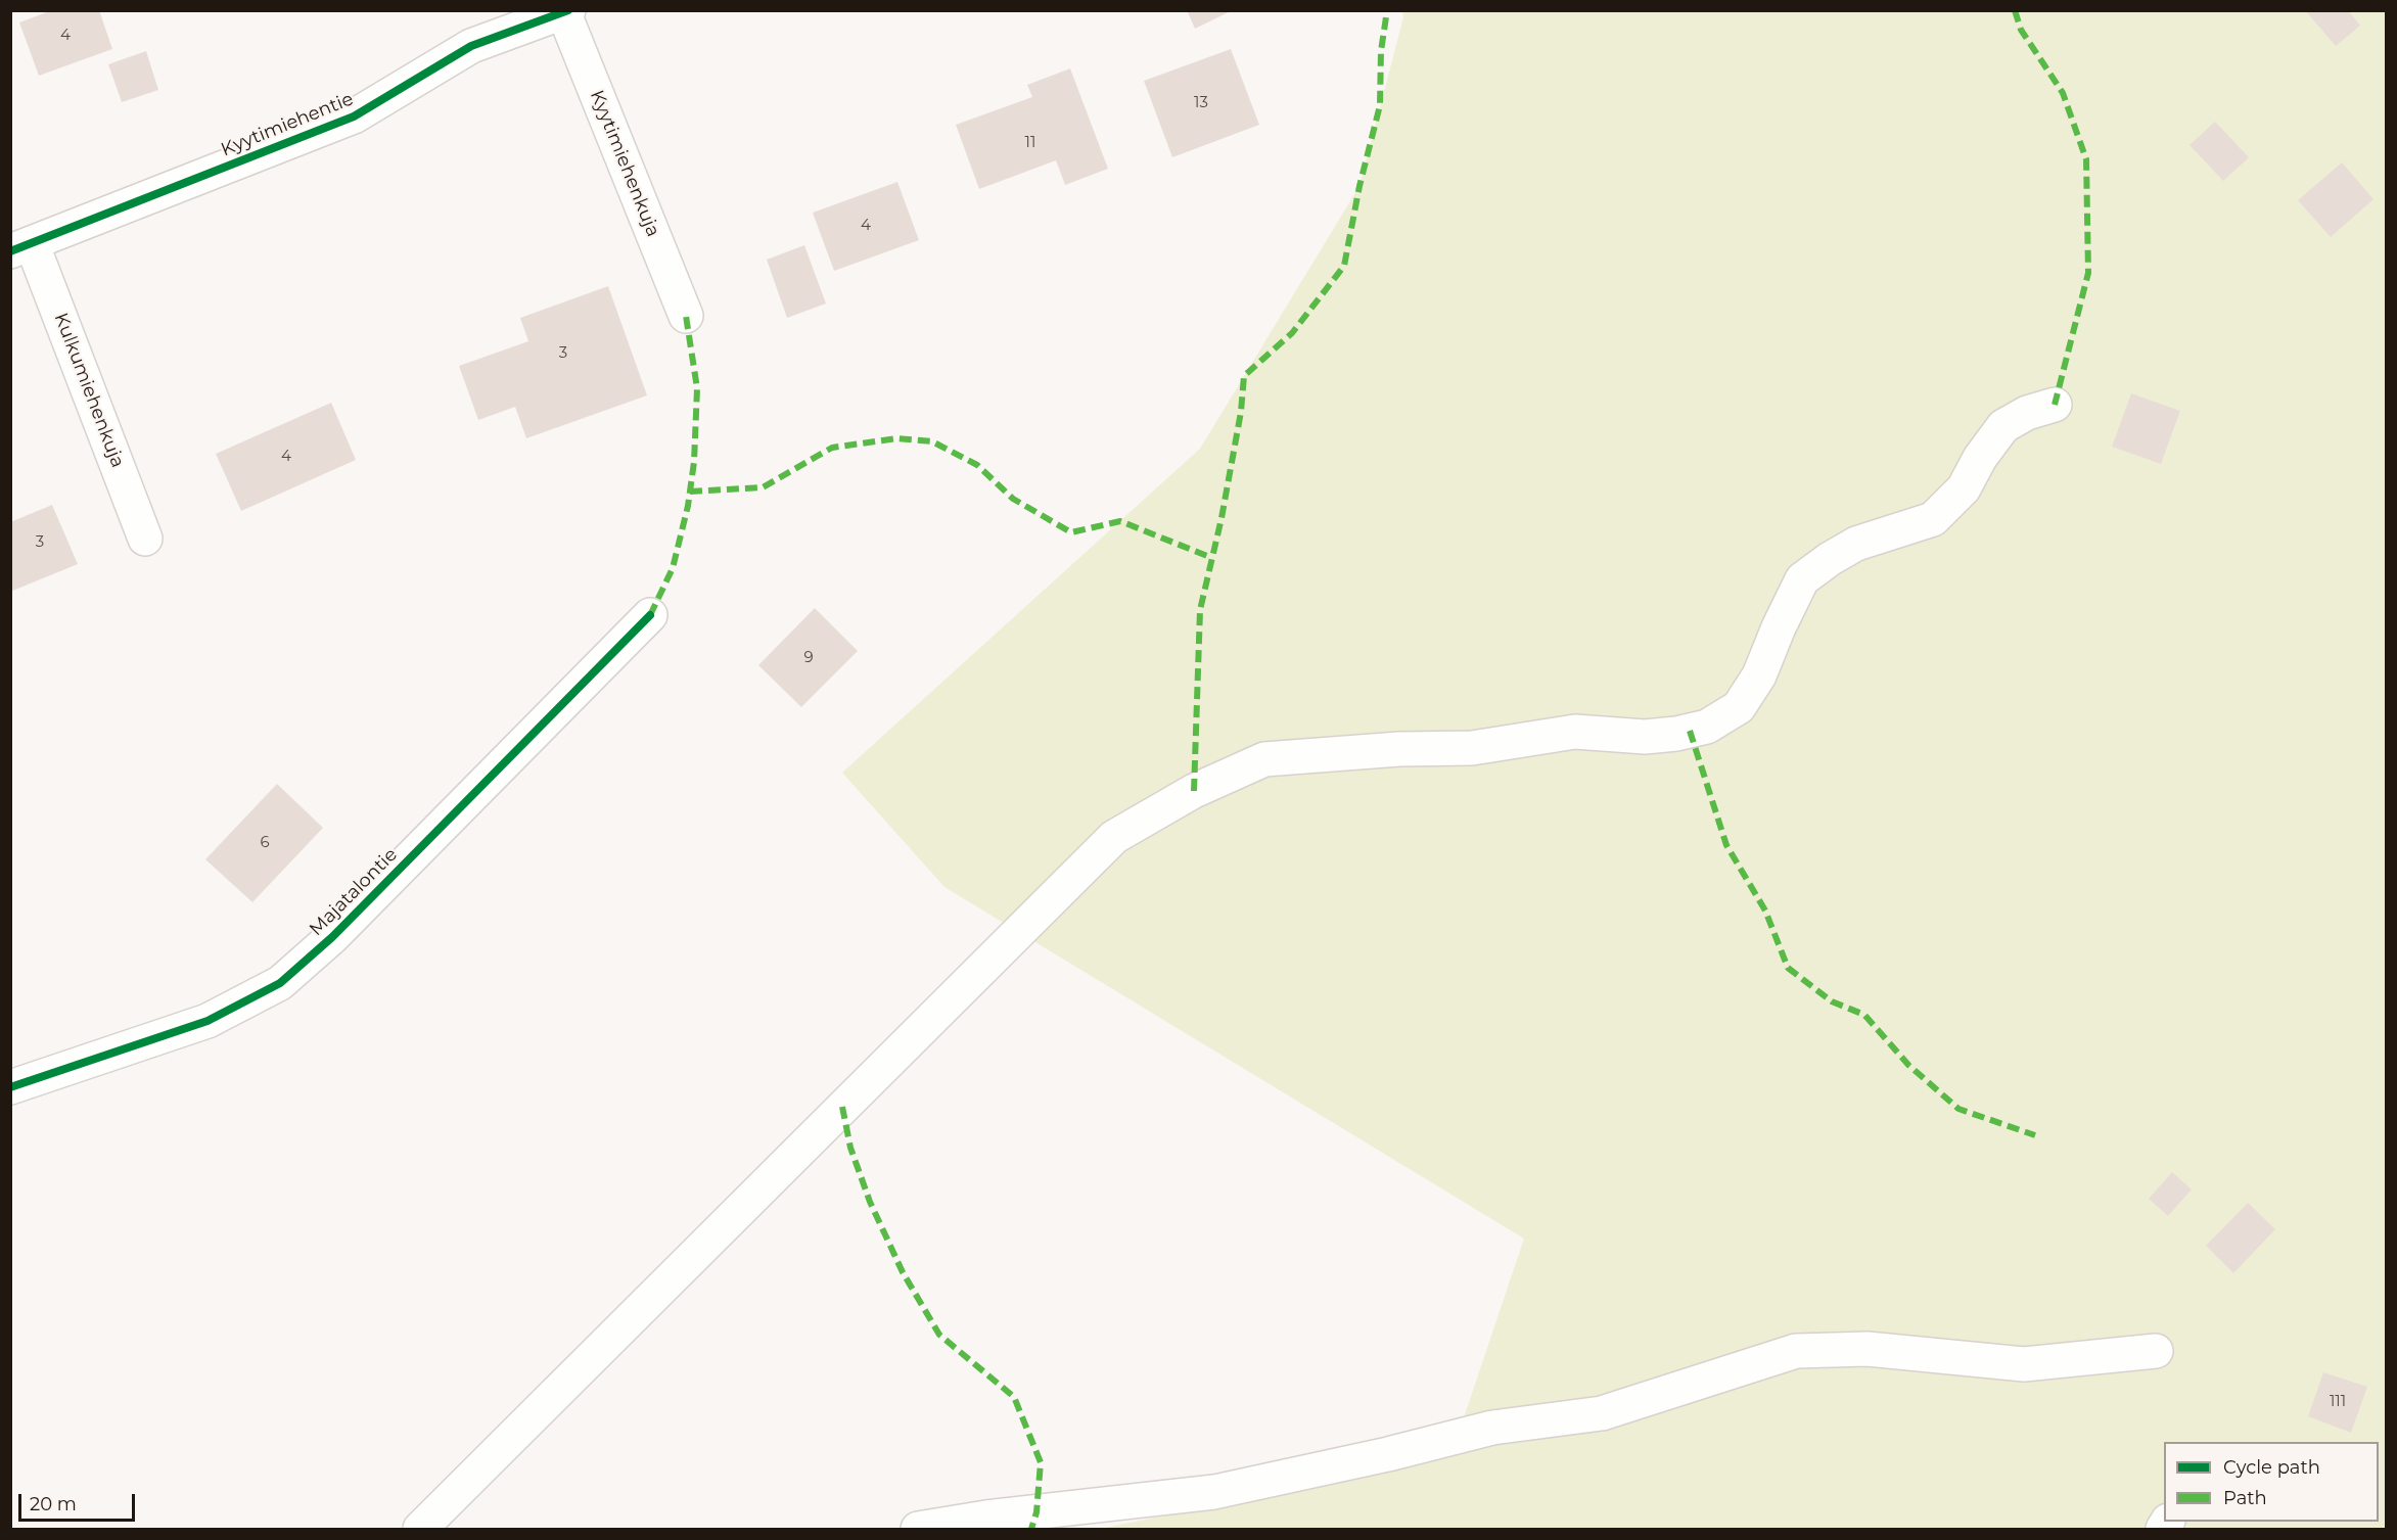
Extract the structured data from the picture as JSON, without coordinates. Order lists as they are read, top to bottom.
{
  "streets": {
    "street": [
      "Kyytimiehentie",
      "Kyytimiehenkuja",
      "Kulkumiehenkuja",
      "Majatalontie"
    ]
  },
  "crossings": [
    ["Kyytimiehentie", "Kyytimiehenkuja"],
    ["Kyytimiehentie", "Kulkumiehenkuja"]
  ],
  "house_numbers": [
    "4",
    "13",
    "11",
    "4",
    "3",
    "4",
    "3",
    "9",
    "6",
    "111"
  ],
  "legend": ["Cycle path", "Path"],
  "scale_bar": "20 m"
}
